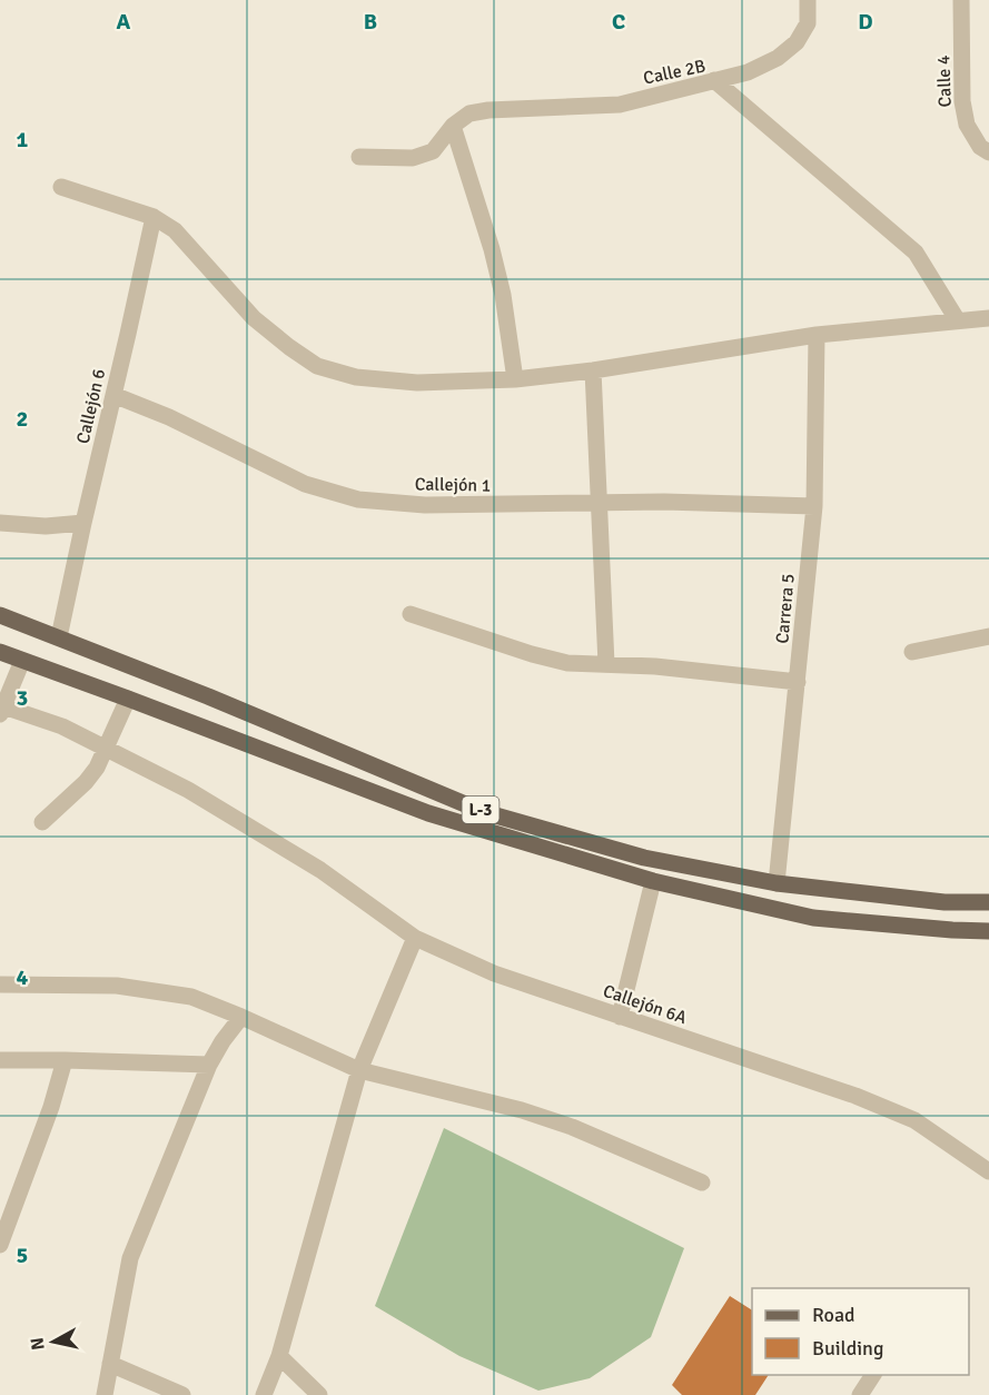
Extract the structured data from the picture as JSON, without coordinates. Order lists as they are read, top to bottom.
{
  "streets": {
    "main road": ["L-3"],
    "street": [
      "Calle 2B",
      "Calle 4",
      "Callejón 6",
      "Callejón 1",
      "Carrera 5",
      "Callejón 6A"
    ]
  },
  "crossings": [
    ["Callejón 6", "Callejón 1"],
    ["Callejón 6", "L-3"],
    ["Callejón 1", "Carrera 5"],
    ["Carrera 5", "L-3"]
  ],
  "legend": ["Road", "Building"],
  "north": "left",
  "grid": {
    "columns": [
      "A",
      "B",
      "C",
      "D"
    ],
    "rows": [
      "1",
      "2",
      "3",
      "4",
      "5"
    ]
  }
}
